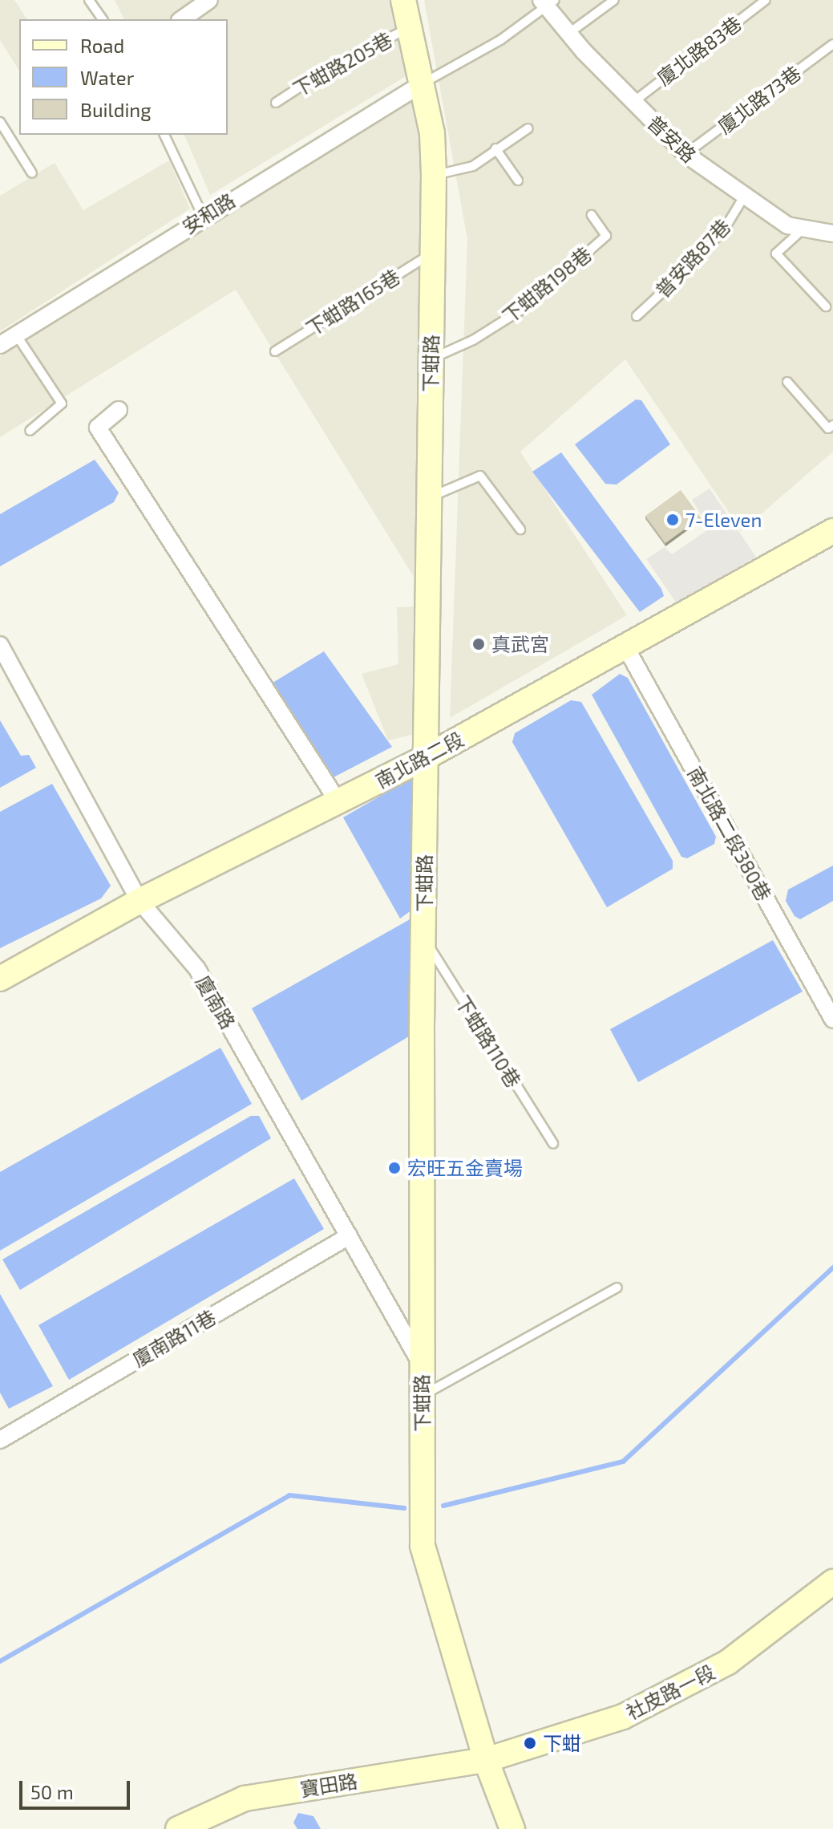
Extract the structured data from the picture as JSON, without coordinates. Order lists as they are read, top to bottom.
{
  "streets": {
    "main road": [
      "下蚶路",
      "南北路二段",
      "社皮路一段",
      "寶田路"
    ],
    "street": [
      "普安路",
      "安和路",
      "南北路二段380巷",
      "廈南路",
      "廈南路11巷"
    ],
    "lane": [
      "廈北路83巷",
      "下蚶路205巷",
      "廈北路73巷",
      "普安路87巷",
      "下蚶路198巷",
      "下蚶路165巷",
      "下蚶路110巷"
    ]
  },
  "crossings": [
    ["廈北路83巷", "普安路"],
    ["下蚶路205巷", "下蚶路"],
    ["廈北路73巷", "普安路"],
    ["普安路", "普安路87巷"],
    ["安和路", "下蚶路"],
    ["下蚶路198巷", "下蚶路"],
    ["下蚶路165巷", "下蚶路"],
    ["下蚶路", "南北路二段"],
    ["下蚶路", "廈南路"],
    ["下蚶路", "下蚶路110巷"],
    ["下蚶路", "社皮路一段"],
    ["下蚶路", "寶田路"],
    ["南北路二段", "南北路二段380巷"],
    ["南北路二段", "廈南路"],
    ["廈南路", "廈南路11巷"],
    ["社皮路一段", "寶田路"]
  ],
  "places": [
    "7-Eleven",
    "真武宮",
    "宏旺五金賣場",
    "下蚶"
  ],
  "legend": ["Road", "Water", "Building"],
  "scale_bar": "50 m"
}
